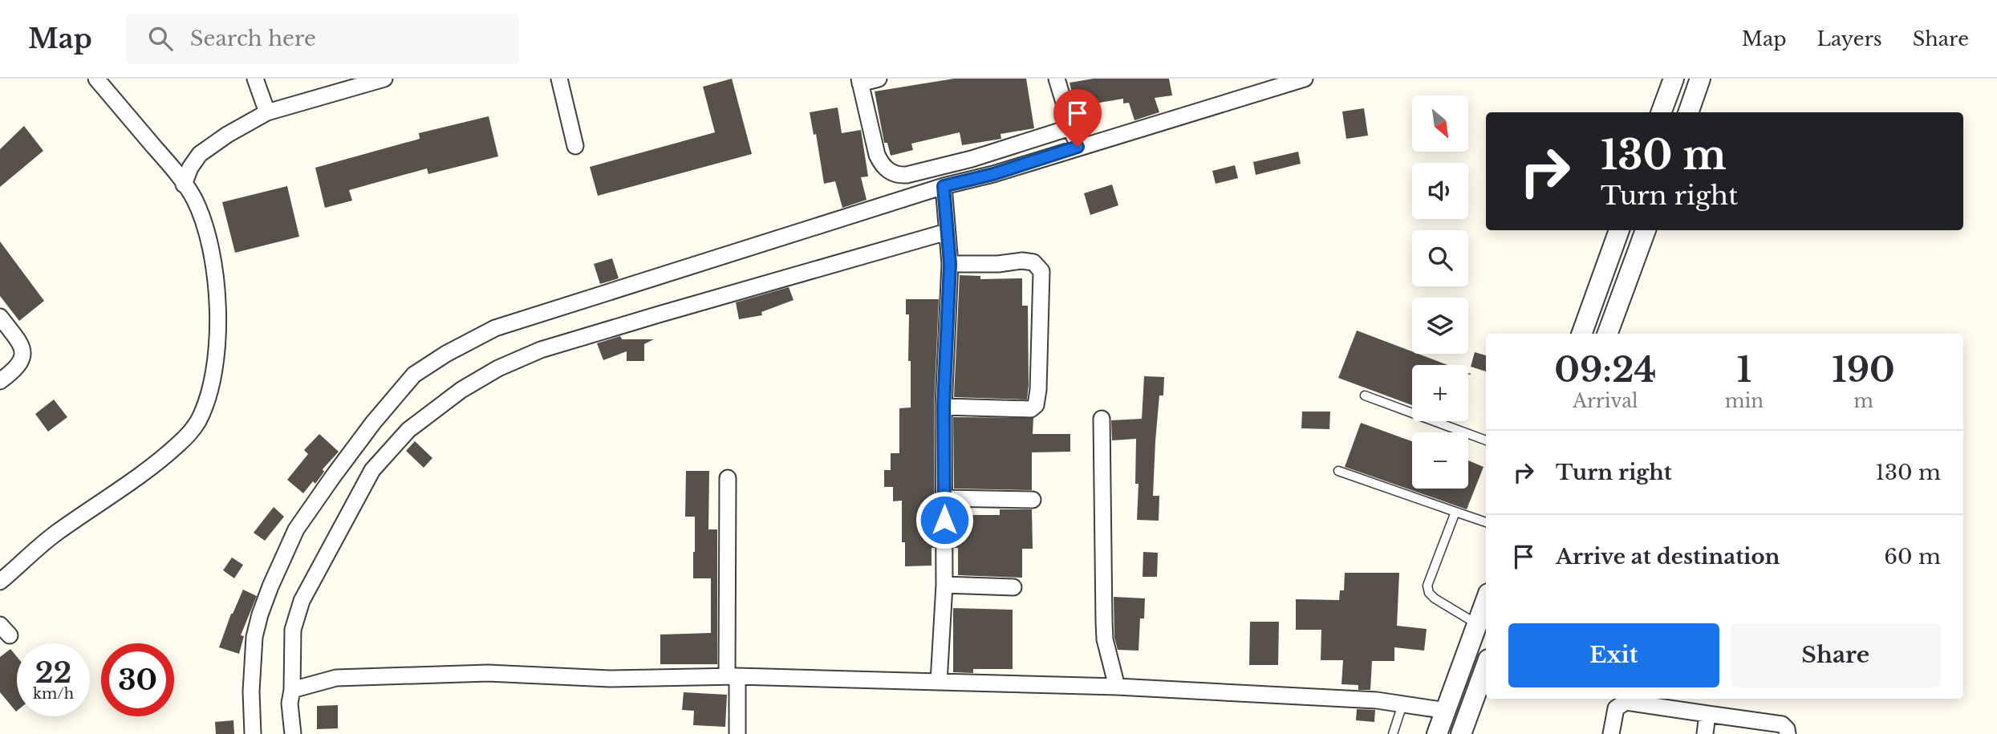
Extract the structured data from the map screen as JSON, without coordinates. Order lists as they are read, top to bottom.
{
  "north": "bottom right",
  "page": {
    "header": "Map",
    "search": "Search here",
    "nav": ["Map", "Layers", "Share"],
    "map_buttons": ["+", "−"],
    "turn": ["130 m", "Turn right"],
    "eta": [
      "09:24",
      "Arrival",
      "1",
      "min",
      "190",
      "m"
    ],
    "list": [
      {
        "name": "Turn right",
        "value": "130 m"
      },
      {
        "name": "Arrive at destination",
        "value": "60 m"
      }
    ],
    "buttons": ["Exit", "Share"],
    "speed": "22 km/h",
    "limit": "30"
  }
}
